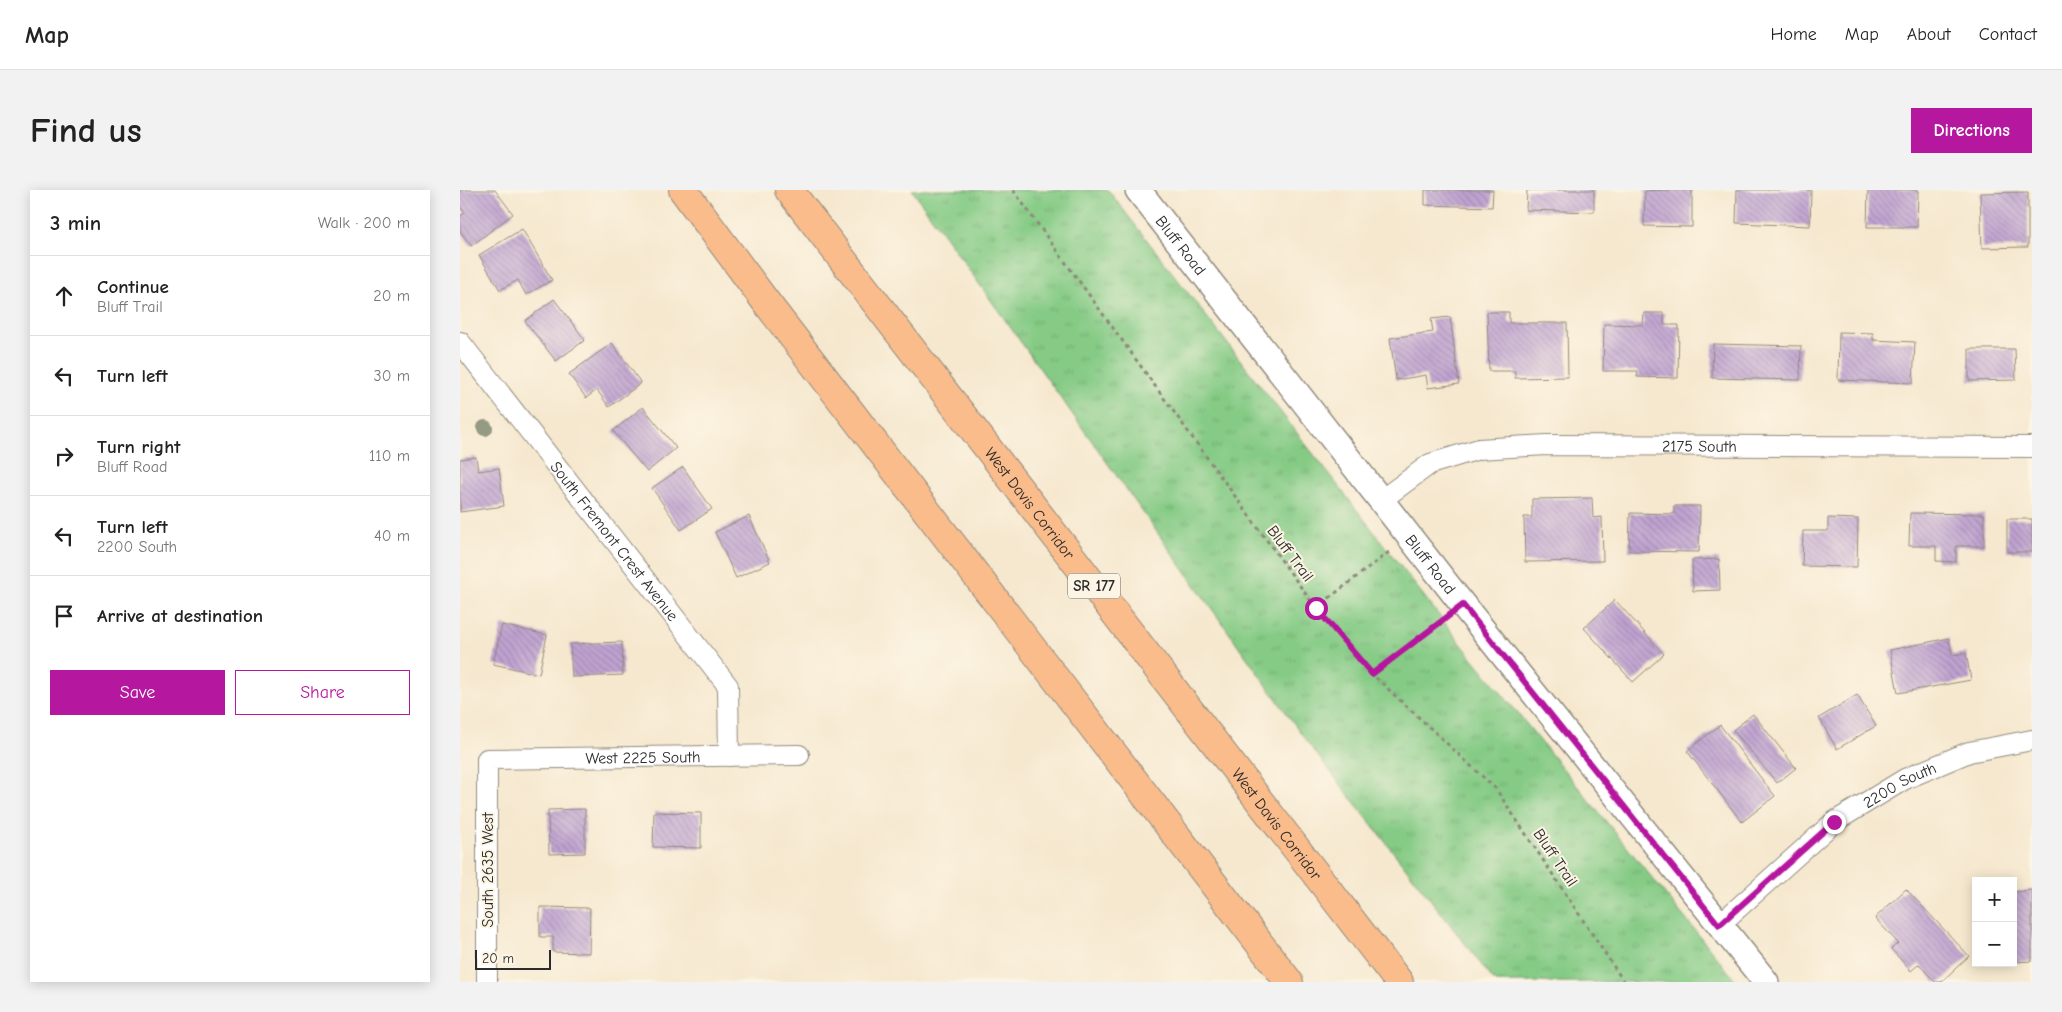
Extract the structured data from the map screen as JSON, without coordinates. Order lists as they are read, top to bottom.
{
  "streets": {
    "highway": ["West Davis Corridor", "SR 177"],
    "street": [
      "Bluff Road",
      "2175 South",
      "South Fremont Crest Avenue",
      "West 2225 South",
      "2200 South",
      "South 2635 West"
    ],
    "path": ["Bluff Trail"]
  },
  "crossings": [
    ["Bluff Road", "2175 South"],
    ["Bluff Road", "2200 South"],
    ["South Fremont Crest Avenue", "West 2225 South"],
    ["West 2225 South", "South 2635 West"]
  ],
  "scale_bar": "20 m",
  "page": {
    "header": "Map",
    "nav": [
      "Home",
      "Map",
      "About",
      "Contact"
    ],
    "buttons": [
      "Directions",
      ["Save", "Share"]
    ],
    "title": "Find us",
    "heading": ["3 min", "Walk · 200 m"],
    "list": [
      ["Continue", "Bluff Trail", "20 m"],
      ["Turn left", "30 m"],
      ["Turn right", "Bluff Road", "110 m"],
      ["Turn left", "2200 South", "40 m"],
      "Arrive at destination"
    ],
    "map_buttons": ["+", "−"],
    "scale": "20 m"
  }
}
